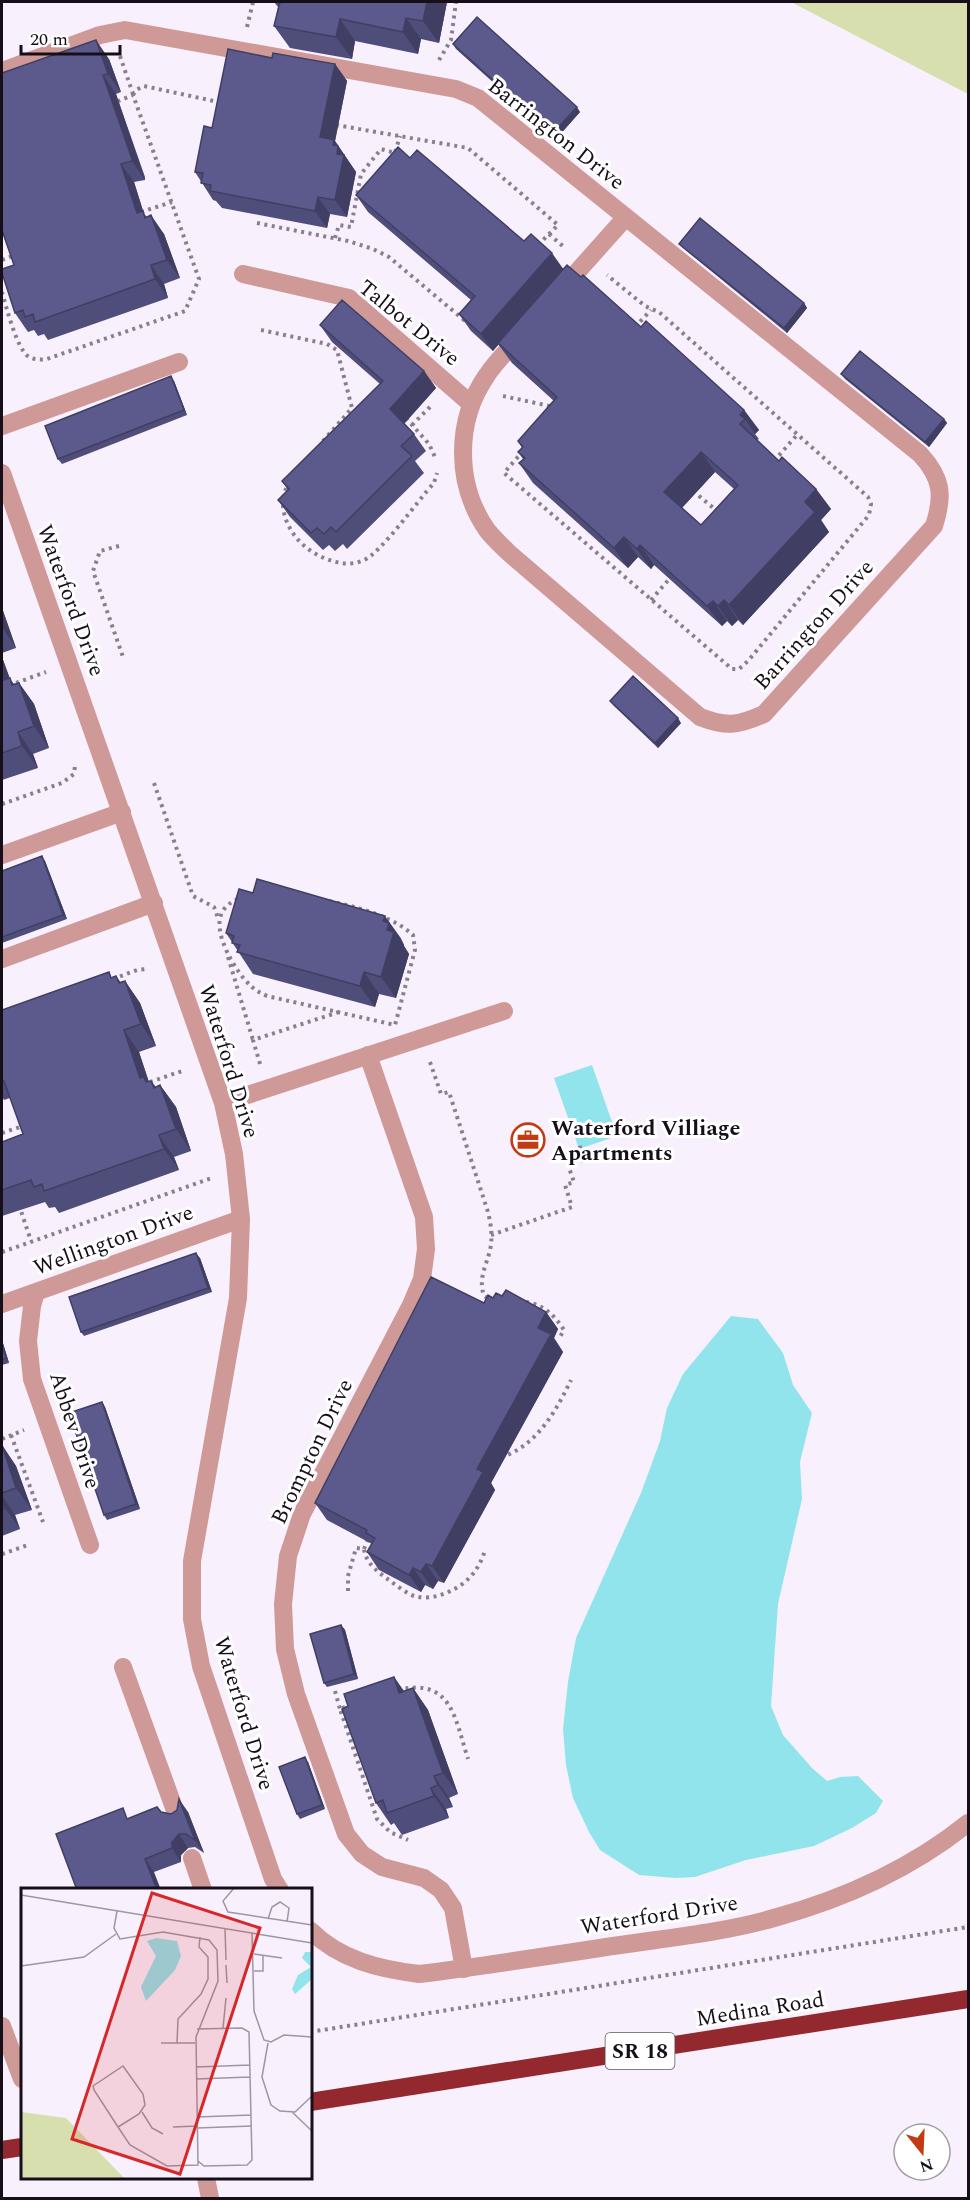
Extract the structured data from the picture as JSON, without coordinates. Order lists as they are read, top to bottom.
{
  "streets": {
    "highway": ["Medina Road", "SR 18"],
    "street": [
      "Barrington Drive",
      "Talbot Drive",
      "Waterford Drive",
      "Wellington Drive",
      "Abbev Drive",
      "Brompton Drive"
    ]
  },
  "crossings": [
    ["Barrington Drive", "Talbot Drive"],
    ["Waterford Drive", "Wellington Drive"],
    ["Waterford Drive", "Brompton Drive"],
    ["Wellington Drive", "Abbev Drive"]
  ],
  "places": {
    "office": ["Waterford Villiage Apartments"]
  },
  "scale_bar": "20 m",
  "north": "bottom"
}
